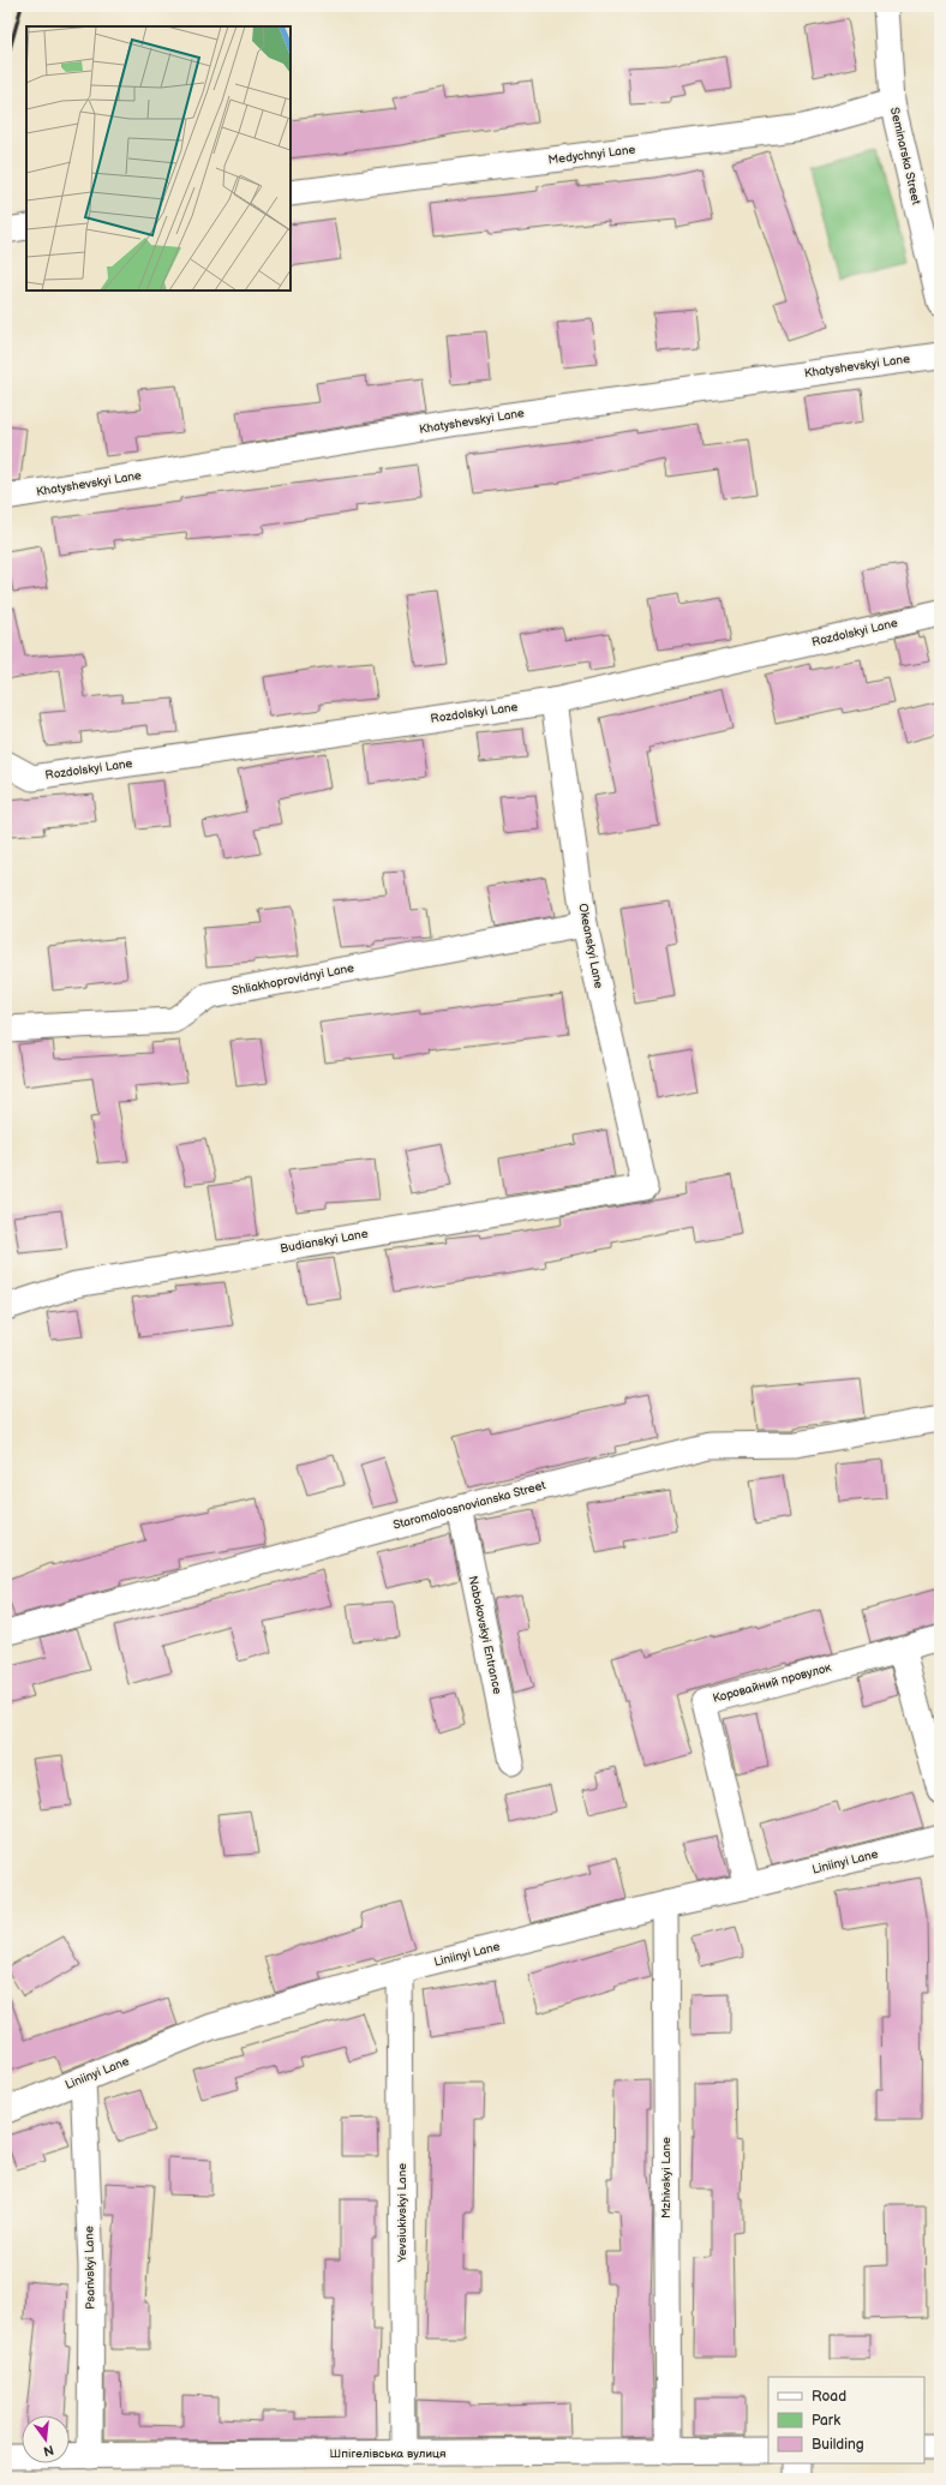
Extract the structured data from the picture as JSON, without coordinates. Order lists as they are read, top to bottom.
{
  "streets": {
    "street": [
      "Medychnyi Lane",
      "Seminarska Street",
      "Khatyshevskyi Lane",
      "Rozdolskyi Lane",
      "Okeanskyi Lane",
      "Shliakhoprovidnyi Lane",
      "Budianskyi Lane",
      "Staromaloosnovianska Street",
      "Nabokovskyi Entrance",
      "Коровайний провулок",
      "Liniinyi Lane",
      "Mzhivskyi Lane",
      "Yevsiukivskyi Lane",
      "Psarivskyi Lane",
      "Шпігелівська вулиця"
    ]
  },
  "crossings": [
    ["Medychnyi Lane", "Seminarska Street"],
    ["Rozdolskyi Lane", "Okeanskyi Lane"],
    ["Okeanskyi Lane", "Shliakhoprovidnyi Lane"],
    ["Okeanskyi Lane", "Budianskyi Lane"],
    ["Staromaloosnovianska Street", "Nabokovskyi Entrance"],
    ["Коровайний провулок", "Liniinyi Lane"],
    ["Liniinyi Lane", "Mzhivskyi Lane"],
    ["Liniinyi Lane", "Yevsiukivskyi Lane"],
    ["Liniinyi Lane", "Psarivskyi Lane"],
    ["Mzhivskyi Lane", "Шпігелівська вулиця"],
    ["Yevsiukivskyi Lane", "Шпігелівська вулиця"],
    ["Psarivskyi Lane", "Шпігелівська вулиця"]
  ],
  "legend": ["Road", "Park", "Building"],
  "north": "bottom"
}
